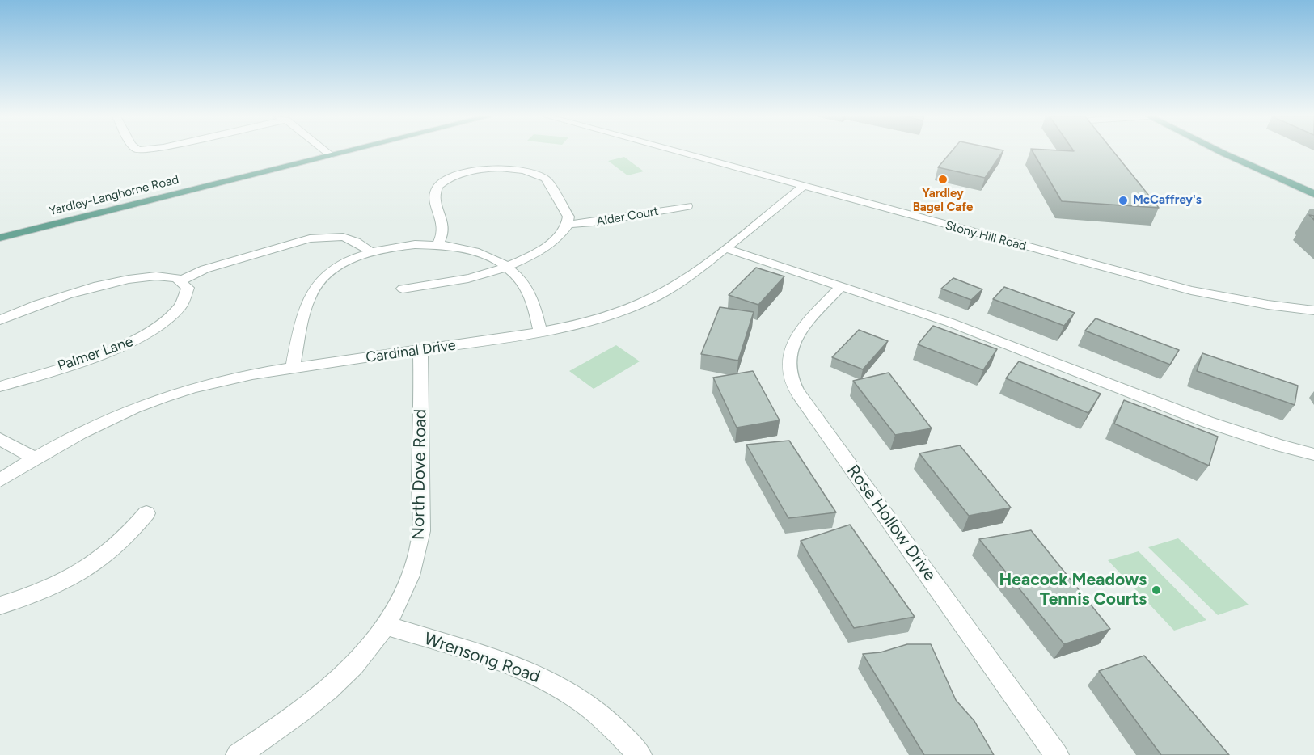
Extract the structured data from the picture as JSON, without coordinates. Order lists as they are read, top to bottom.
{
  "streets": {
    "main road": ["Yardley-Langhorne Road"],
    "street": [
      "Alder Court",
      "Stony Hill Road",
      "Cardinal Drive",
      "Palmer Lane",
      "North Dove Road",
      "Rose Hollow Drive",
      "Wrensong Road"
    ]
  },
  "crossings": [
    ["Stony Hill Road", "Cardinal Drive"],
    ["Cardinal Drive", "North Dove Road"],
    ["North Dove Road", "Wrensong Road"]
  ],
  "places": ["Yardley Bagel Cafe", "McCaffrey's", "Heacock Meadows Tennis Courts"]
}
